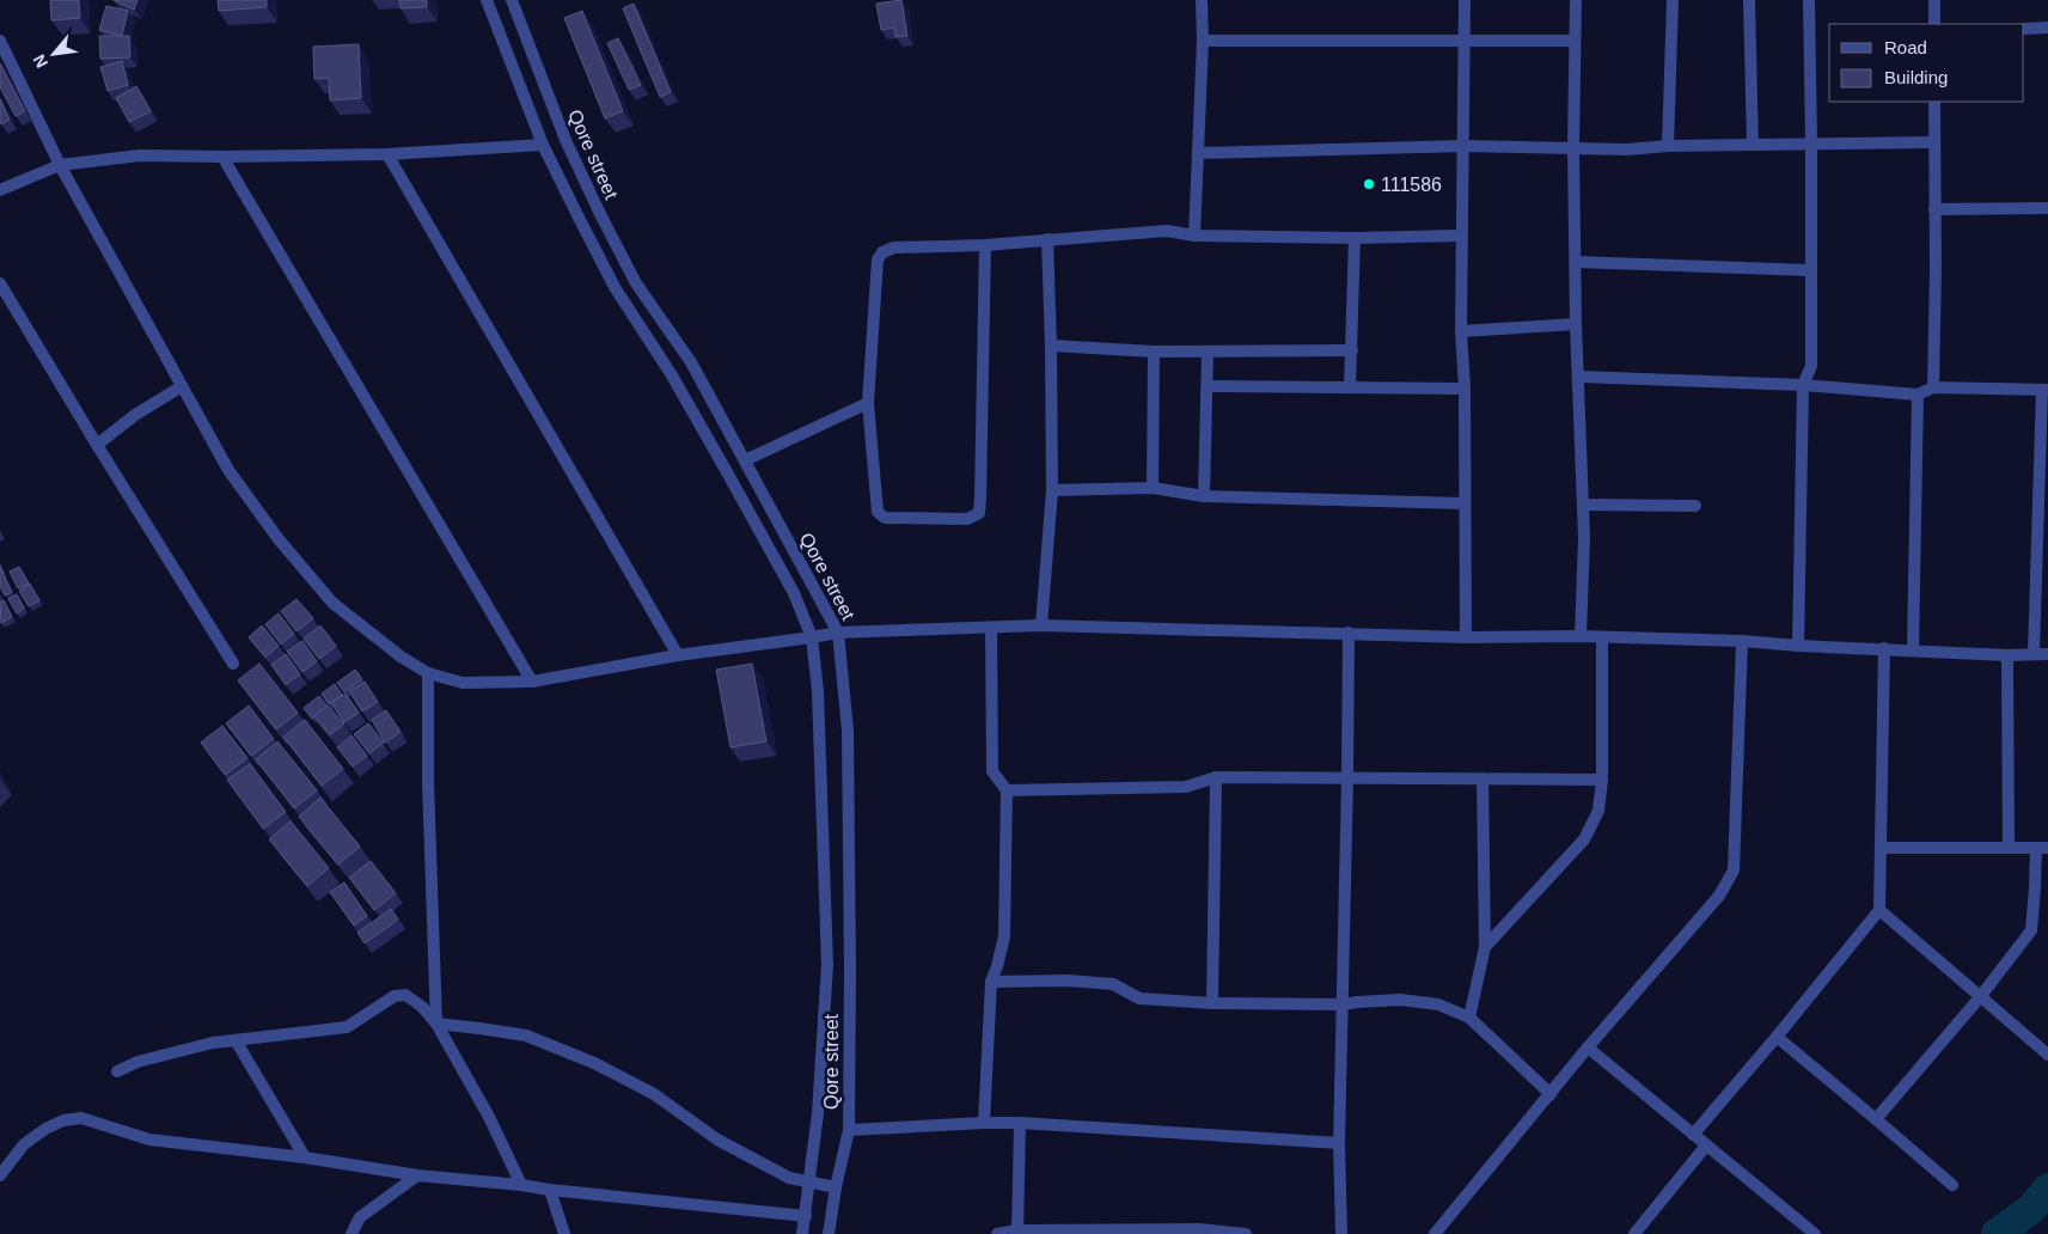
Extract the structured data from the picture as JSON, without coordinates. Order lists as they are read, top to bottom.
{
  "streets": {
    "street": ["Qore street"]
  },
  "places": ["111586"],
  "legend": ["Road", "Building"],
  "north": "bottom left"
}
